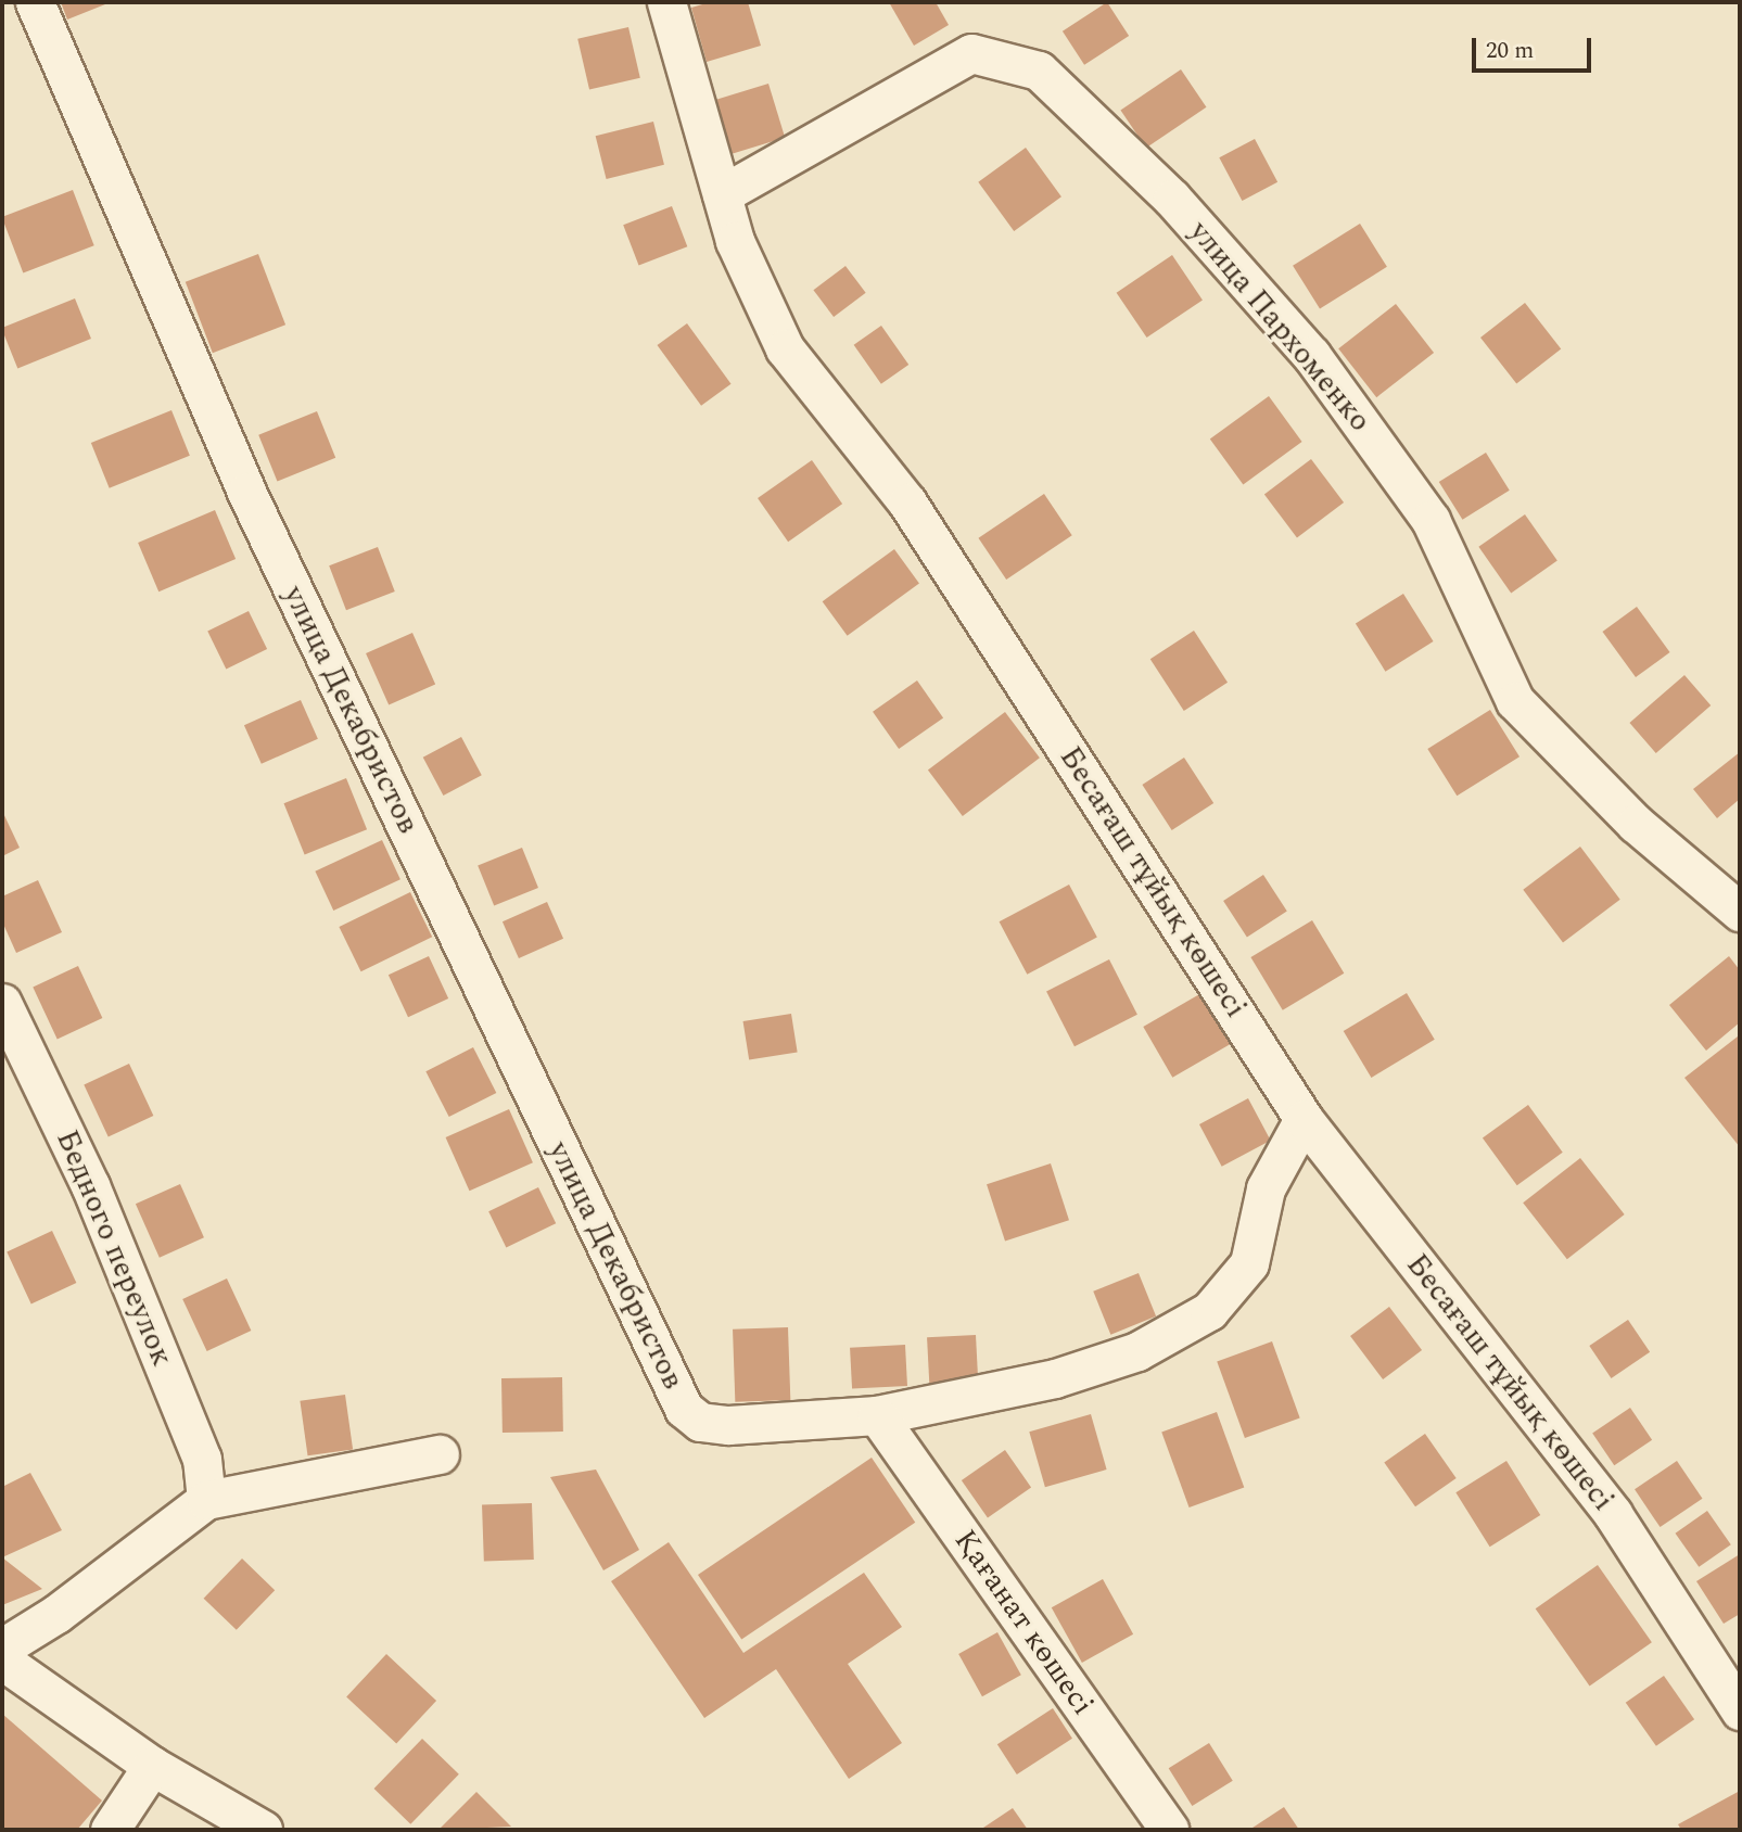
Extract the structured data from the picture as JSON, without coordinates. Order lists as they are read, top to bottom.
{
  "streets": {
    "street": [
      "улица Пархоменко",
      "улица Декабристов",
      "Бесағаш тұйық көшесі",
      "Бедного переулок",
      "Қағанат көшесі"
    ]
  },
  "crossings": [
    ["улица Пархоменко", "Бесағаш тұйық көшесі"],
    ["улица Декабристов", "Қағанат көшесі"]
  ],
  "scale_bar": "20 m"
}
